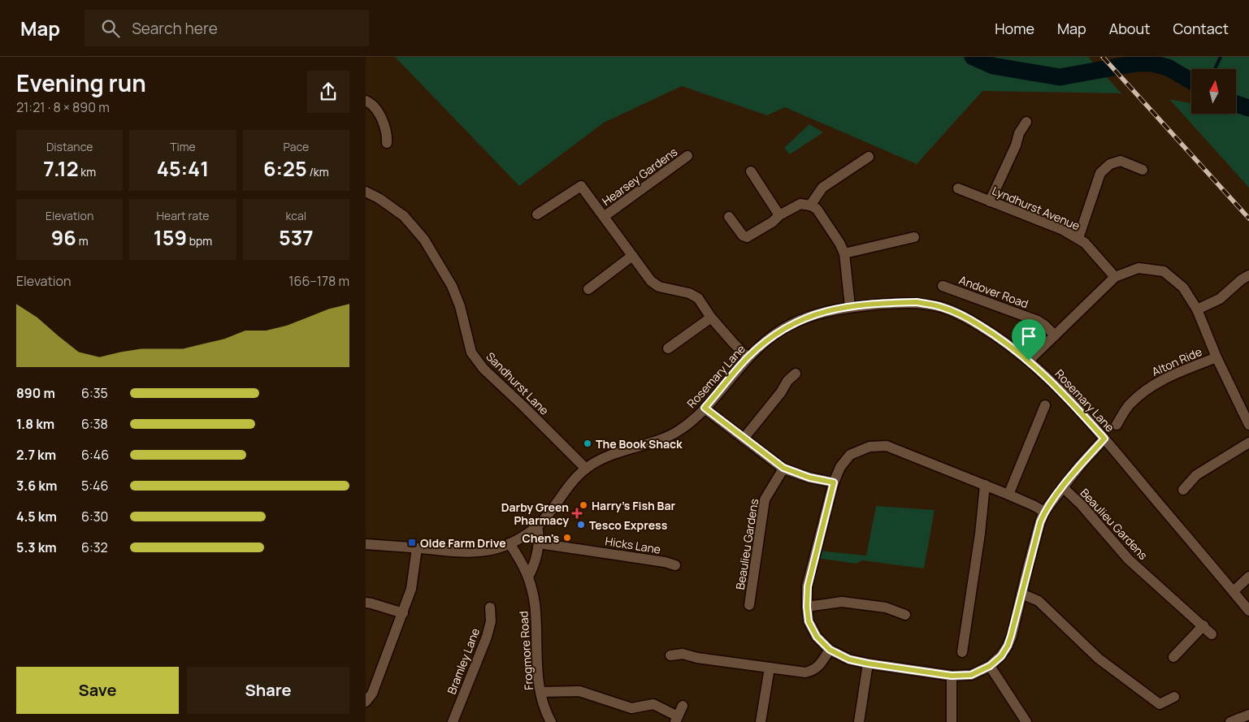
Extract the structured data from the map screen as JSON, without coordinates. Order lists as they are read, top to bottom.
{
  "streets": {
    "street": [
      "Hearsey Gardens",
      "Lyndhurst Avenue",
      "Andover Road",
      "Alton Ride",
      "Rosemary Lane",
      "Sandhurst Lane",
      "Beaulieu Gardens",
      "Hicks Lane",
      "Frogmore Road",
      "Bramley Lane"
    ]
  },
  "crossings": [
    ["Hearsey Gardens", "Rosemary Lane"],
    ["Rosemary Lane", "Sandhurst Lane"],
    ["Rosemary Lane", "Frogmore Road"]
  ],
  "places": {
    "other": [
      "The Book Shack",
      "Harry's Fish Bar",
      "Tesco Express",
      "Chen's"
    ],
    "health": ["Darby Green Pharmacy"],
    "transit": ["Olde Farm Drive"]
  },
  "north": "top",
  "page": {
    "header": "Map",
    "search": "Search here",
    "nav": [
      "Home",
      "Map",
      "About",
      "Contact"
    ],
    "heading": ["Evening run", "21:21 · 8 × 890 m"],
    "stats": [
      ["Distance", "7.12 km"],
      ["Time", "45:41"],
      ["Pace", "6:25 /km"],
      ["Elevation", "96 m"],
      ["Heart rate", "159 bpm"],
      ["kcal", "537"]
    ],
    "chart": ["Elevation", "166–178 m"],
    "list": [
      {
        "name": "890 m",
        "note": "6:35"
      },
      {
        "name": "1.8 km",
        "note": "6:38"
      },
      {
        "name": "2.7 km",
        "note": "6:46"
      },
      {
        "name": "3.6 km",
        "note": "5:46"
      },
      {
        "name": "4.5 km",
        "note": "6:30"
      },
      {
        "name": "5.3 km",
        "note": "6:32"
      }
    ],
    "buttons": ["Save", "Share"]
  }
}
